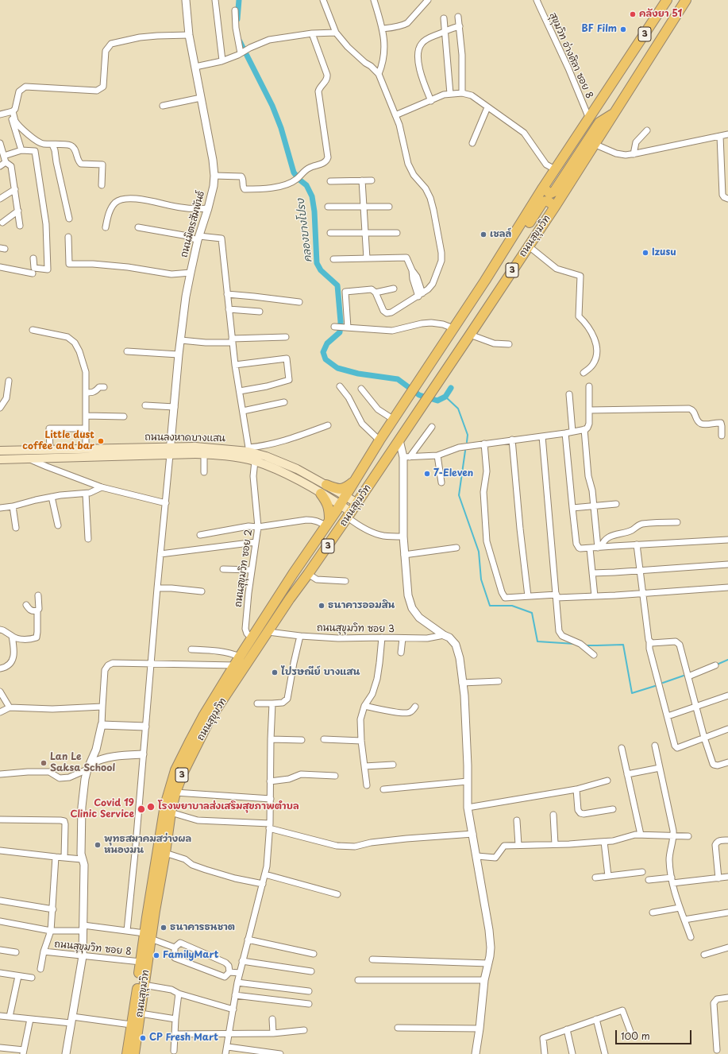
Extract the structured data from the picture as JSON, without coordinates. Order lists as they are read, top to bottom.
{
  "streets": {
    "main road": ["3", "ถนนสุขุมวิท", "ถนนลงหาดบางแสน"],
    "street": [
      "สุขุมวิท อ่างศิลา ซอย 8",
      "ถนนมิตรสัมพันธ์",
      "ถนนสุขุมวิท ซอย 2",
      "ถนนสุขุมวิท ซอย 3",
      "ถนนสุขุมวิท ซอย 8"
    ]
  },
  "crossings": [
    ["สุขุมวิท อ่างศิลา ซอย 8", "ถนนสุขุมวิท"],
    ["ถนนมิตรสัมพันธ์", "ถนนลงหาดบางแสน"],
    ["ถนนสุขุมวิท", "ถนนลงหาดบางแสน"],
    ["ถนนสุขุมวิท", "ถนนสุขุมวิท ซอย 2"],
    ["ถนนสุขุมวิท", "ถนนสุขุมวิท ซอย 3"],
    ["ถนนสุขุมวิท", "ถนนสุขุมวิท ซอย 8"],
    ["ถนนลงหาดบางแสน", "ถนนสุขุมวิท ซอย 2"]
  ],
  "water": ["คลองบางโปรง"],
  "places": [
    "คลังยา 51",
    "BF Film",
    "เชลล์",
    "Izusu",
    "Little dust coffee and bar",
    "7-Eleven",
    "ธนาคารออมสิน",
    "ไปรษณีย์ บางแสน",
    "Lan Le Saksa School",
    "โรงพยาบาลส่งเสริมสุขภาพตำบล",
    "Covid 19 Clinic Service",
    "พุทธสมาคมสว่างผล หนองมน",
    "ธนาคารธนชาต",
    "FamilyMart",
    "CP Fresh Mart"
  ],
  "scale_bar": "100 m"
}
